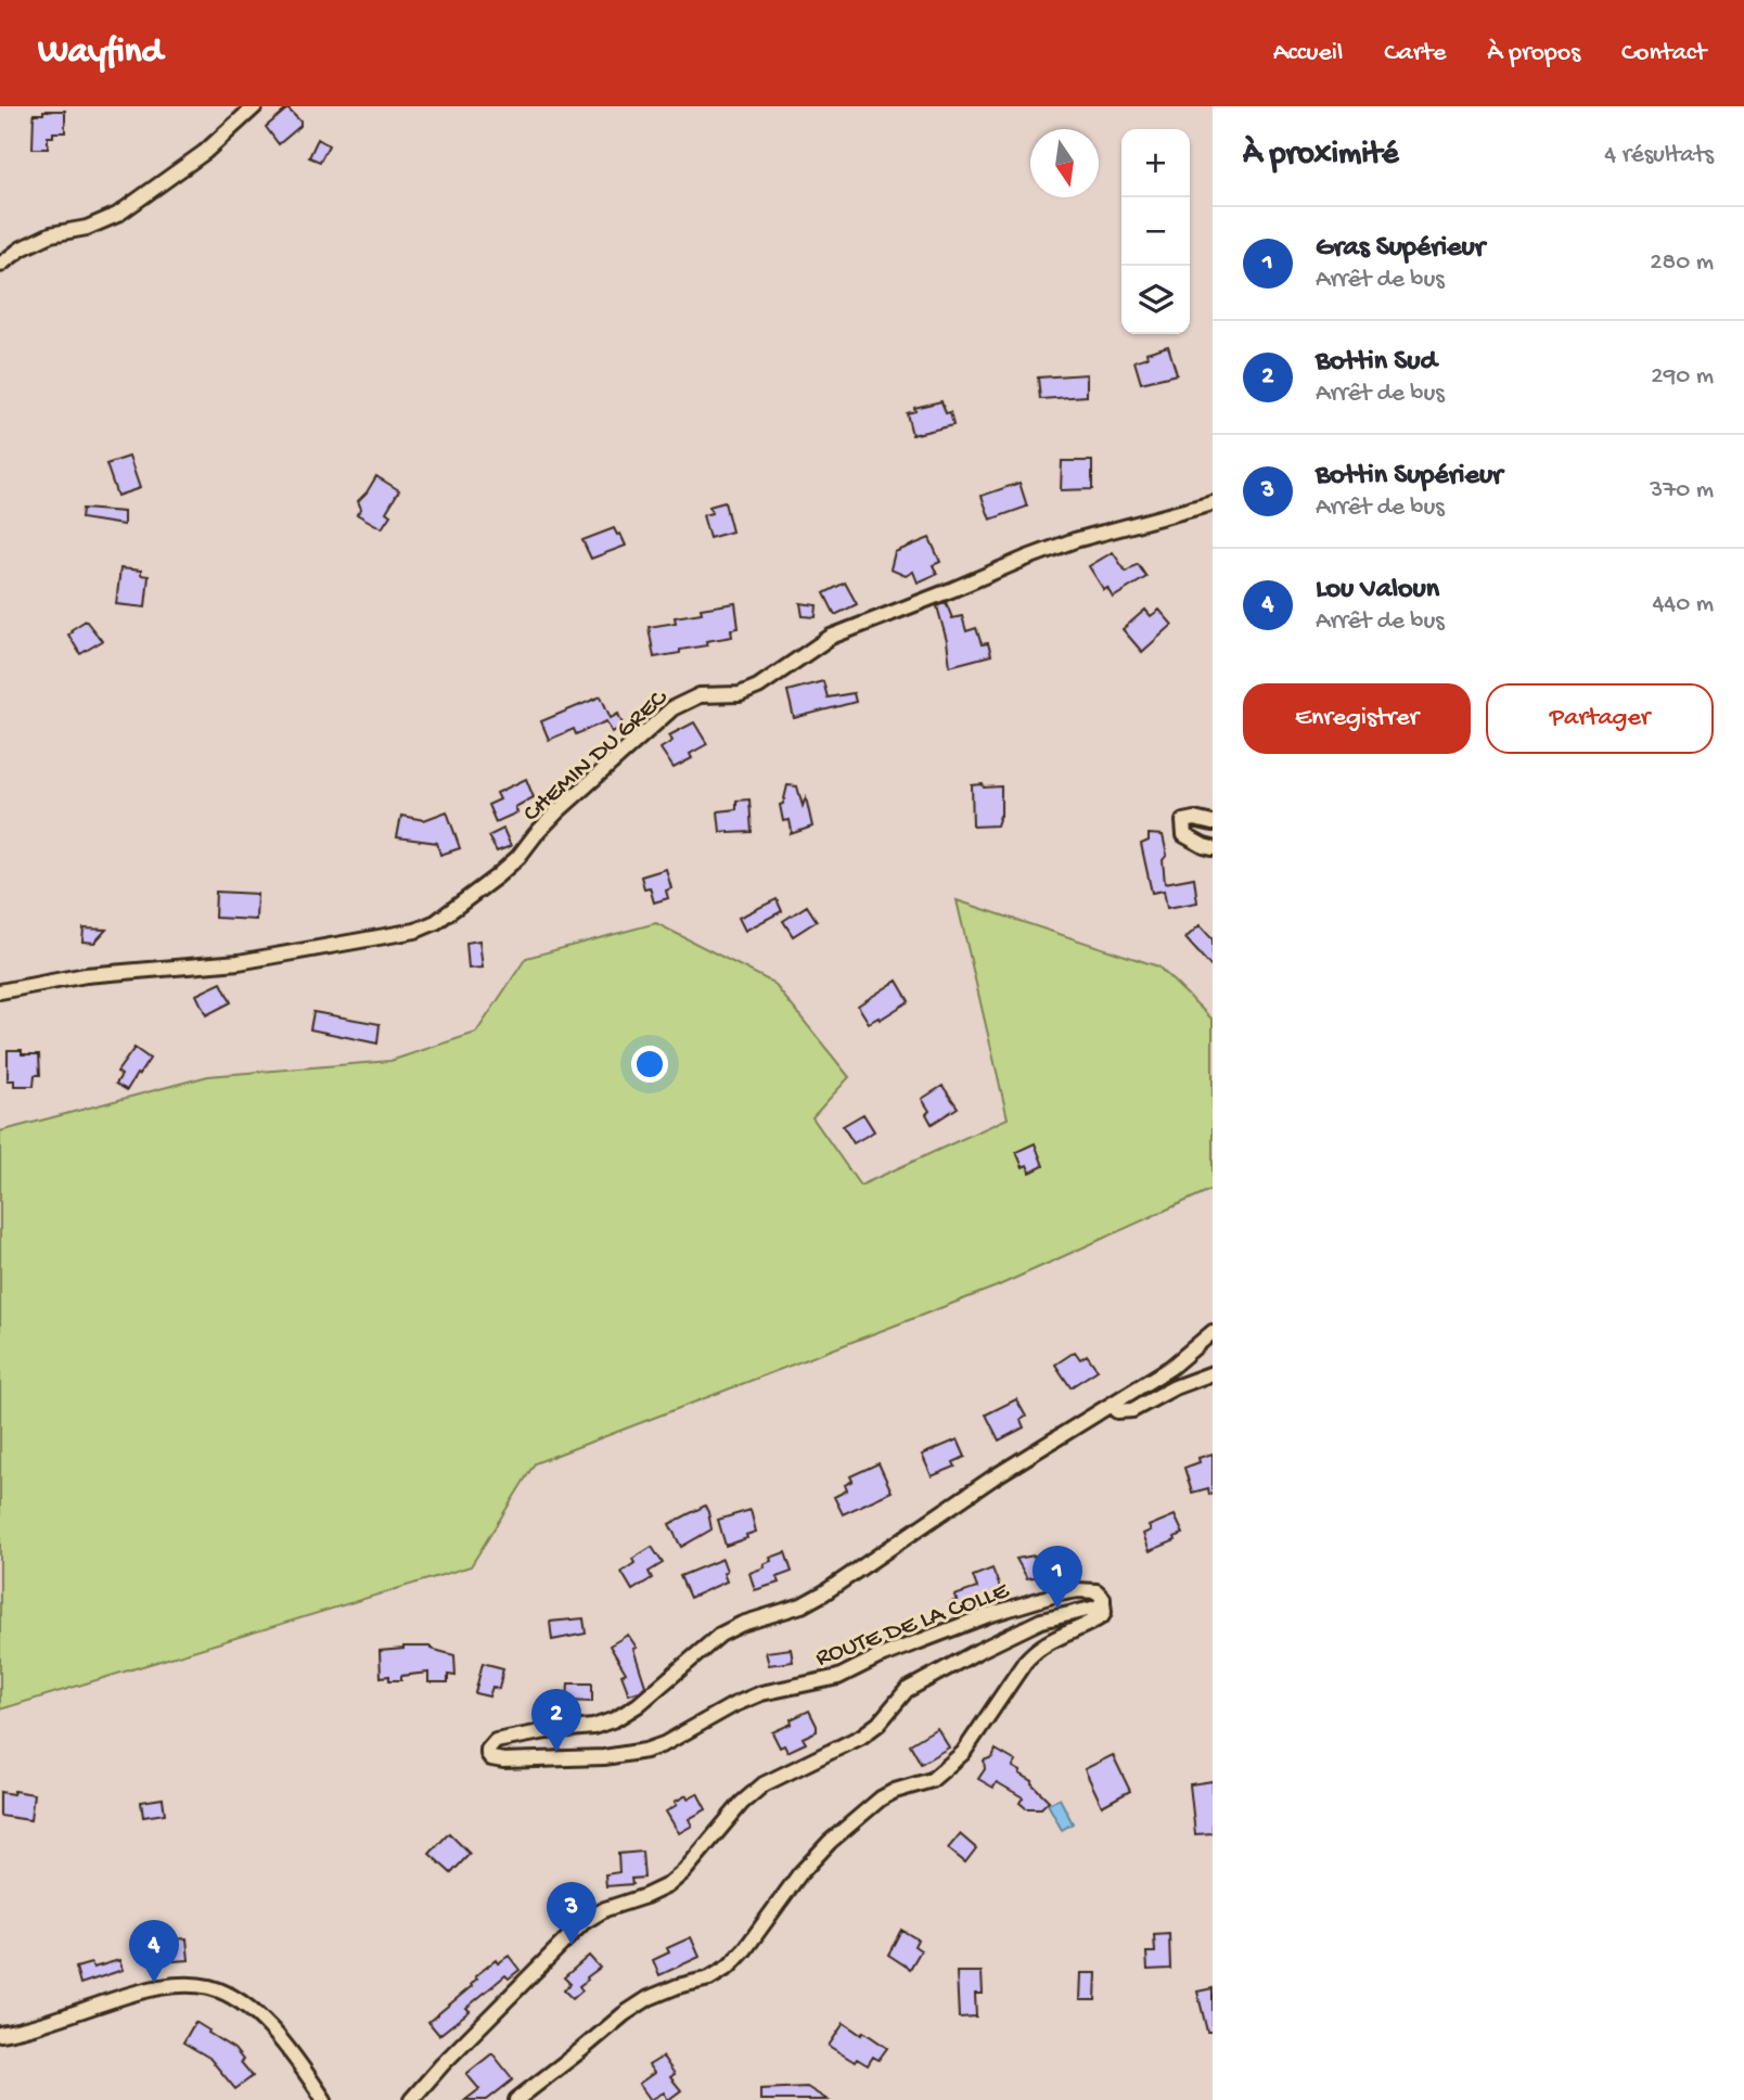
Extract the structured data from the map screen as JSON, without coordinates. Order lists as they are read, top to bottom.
{
  "streets": {
    "street": ["CHEMIN DU GREC", "ROUTE DE LA COLLE"]
  },
  "north": "bottom",
  "page": {
    "header": "Wayfind",
    "nav": [
      "Accueil",
      "Carte",
      "À propos",
      "Contact"
    ],
    "heading": ["À proximité", "4 résultats"],
    "map_buttons": ["+", "−"],
    "list": [
      {
        "mark": "1",
        "name": "Gras Supérieur",
        "note": "Arrêt de bus",
        "value": "280 m"
      },
      {
        "mark": "2",
        "name": "Bottin Sud",
        "note": "Arrêt de bus",
        "value": "290 m"
      },
      {
        "mark": "3",
        "name": "Bottin Supérieur",
        "note": "Arrêt de bus",
        "value": "370 m"
      },
      {
        "mark": "4",
        "name": "Lou Valoun",
        "note": "Arrêt de bus",
        "value": "440 m"
      }
    ],
    "buttons": ["Enregistrer", "Partager"],
    "pins": [
      "1",
      "2",
      "3",
      "4"
    ]
  }
}
